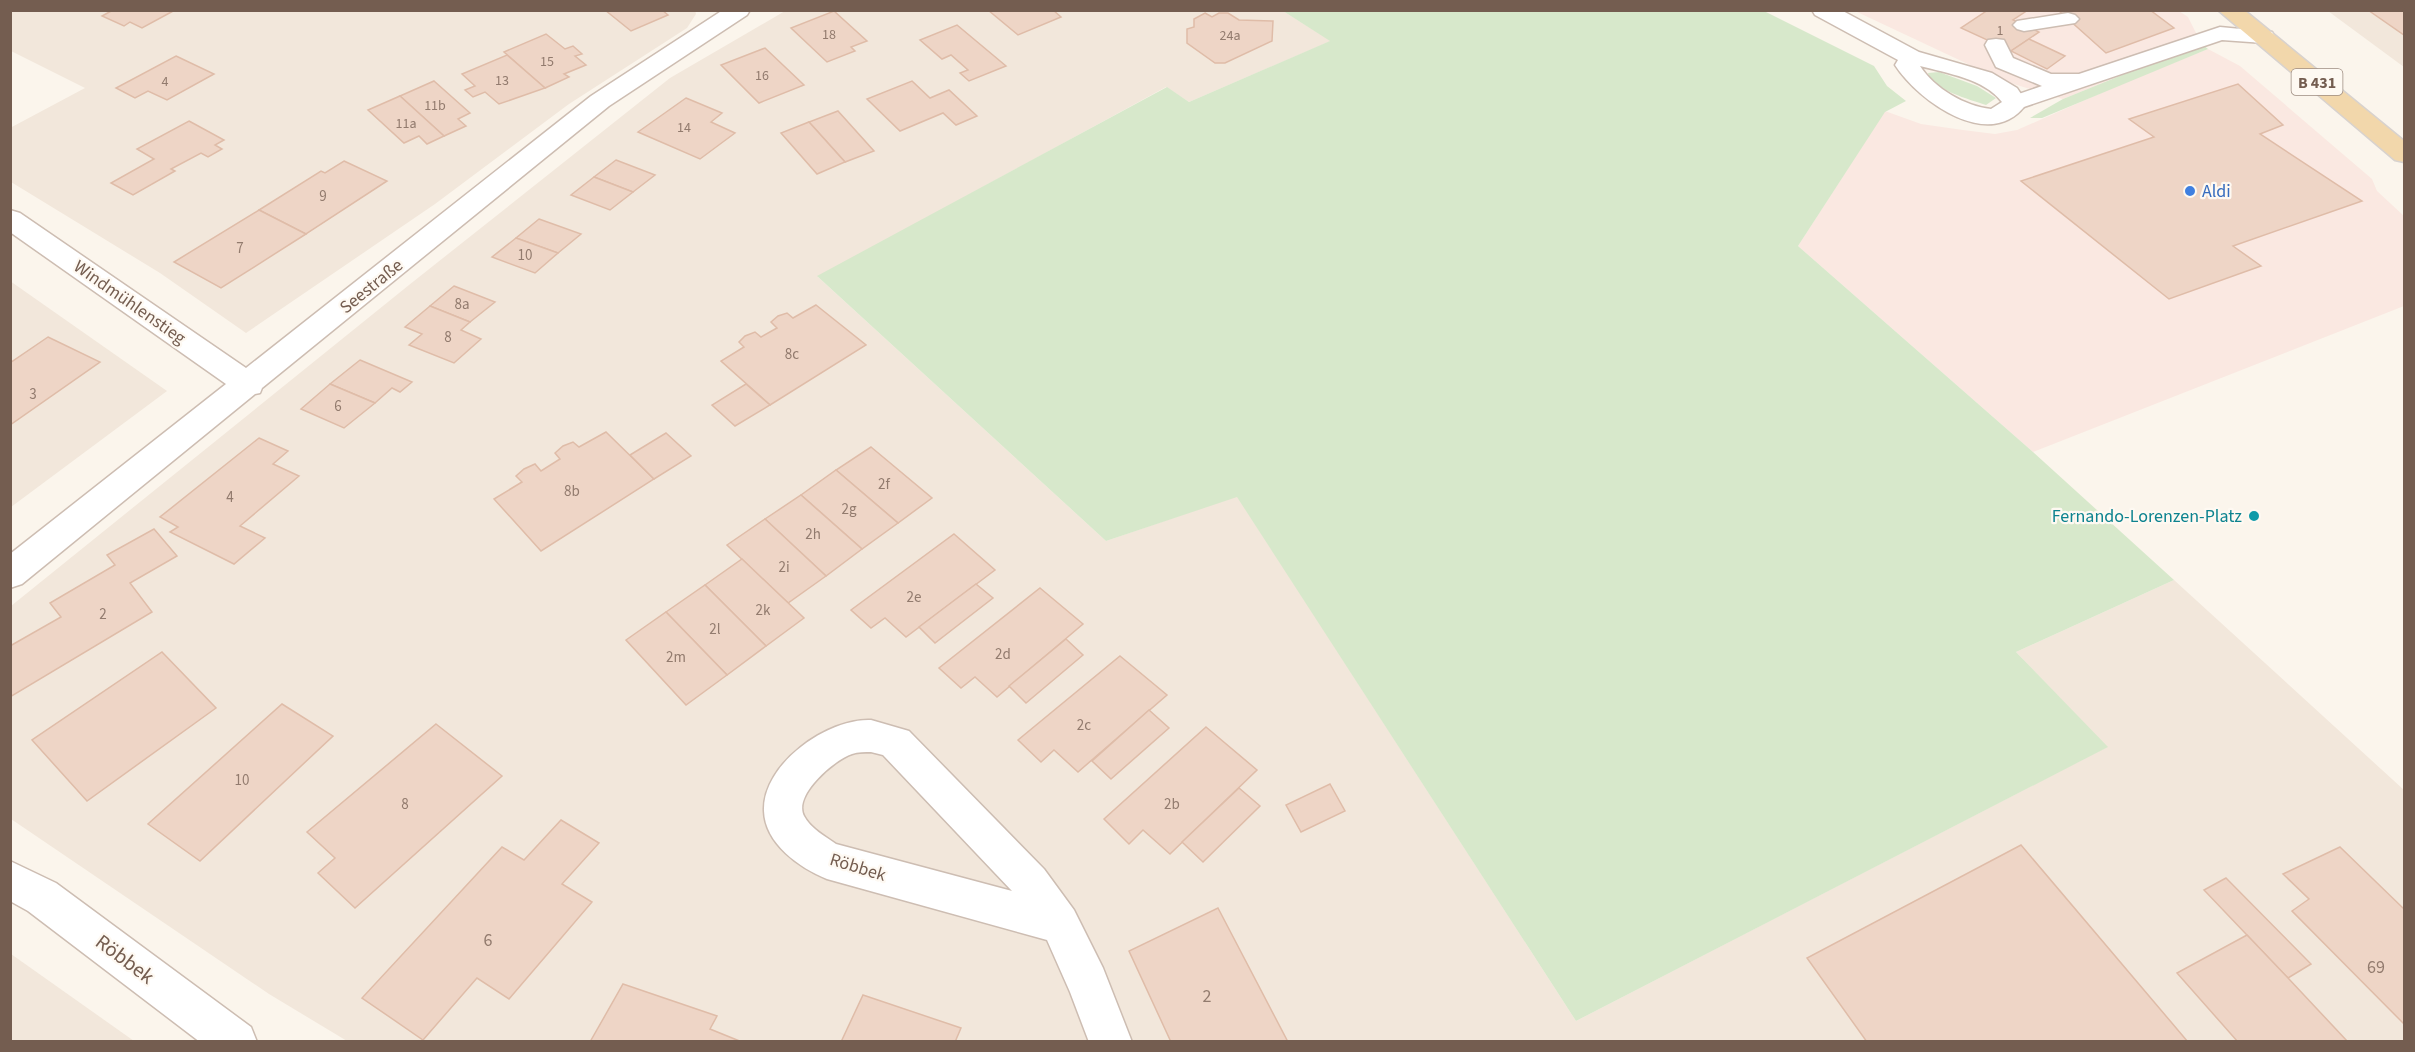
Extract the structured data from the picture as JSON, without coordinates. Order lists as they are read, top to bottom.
{
  "streets": {
    "main road": ["B 431"],
    "street": ["Seestraße", "Windmühlenstieg", "Röbbek"]
  },
  "crossings": [
    ["Seestraße", "Windmühlenstieg"]
  ],
  "places": ["Aldi", "Fernando-Lorenzen-Platz"],
  "house_numbers": [
    "1",
    "18",
    "24a",
    "15",
    "16",
    "13",
    "4",
    "11b",
    "11a",
    "14",
    "9",
    "7",
    "10",
    "8a",
    "8",
    "8c",
    "3",
    "6",
    "2f",
    "8b",
    "4",
    "2g",
    "2h",
    "2i",
    "2e",
    "2k",
    "2",
    "2l",
    "2d",
    "2m",
    "2c",
    "10",
    "8",
    "2b",
    "6",
    "69",
    "2"
  ]
}
